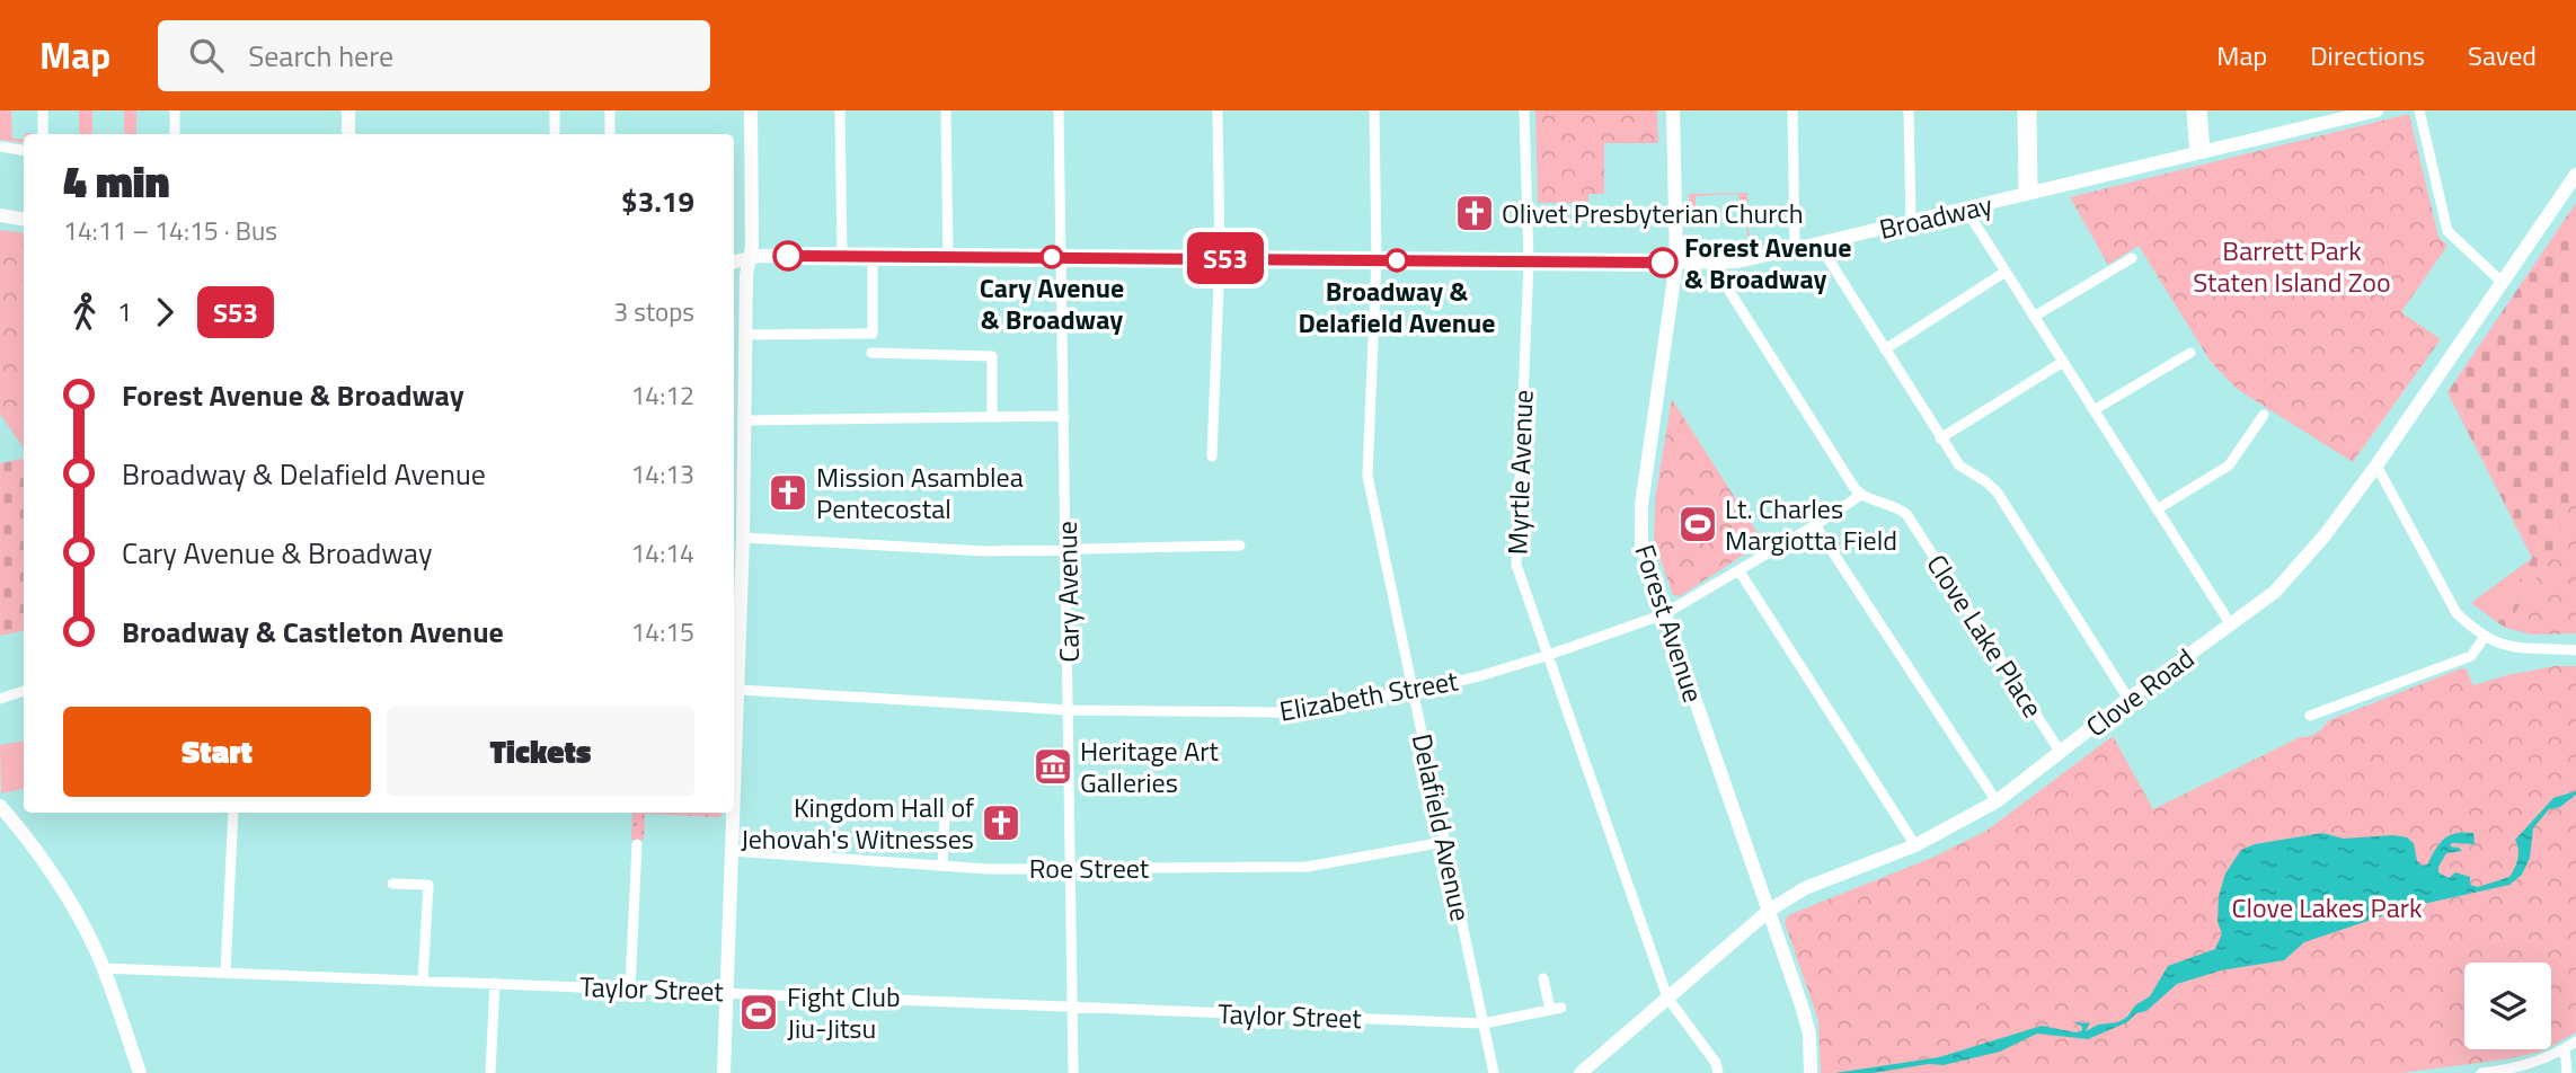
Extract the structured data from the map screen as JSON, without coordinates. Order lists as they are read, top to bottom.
{
  "streets": {
    "street": [
      "Broadway",
      "Myrtle Avenue",
      "Cary Avenue",
      "Forest Avenue",
      "Clove Lake Place",
      "Clove Road",
      "Elizabeth Street",
      "Delafield Avenue",
      "Roe Street",
      "Taylor Street"
    ]
  },
  "crossings": [
    ["Broadway", "Myrtle Avenue"],
    ["Broadway", "Cary Avenue"],
    ["Broadway", "Forest Avenue"],
    ["Broadway", "Delafield Avenue"],
    ["Myrtle Avenue", "Clove Road"],
    ["Myrtle Avenue", "Elizabeth Street"],
    ["Cary Avenue", "Elizabeth Street"],
    ["Cary Avenue", "Roe Street"],
    ["Cary Avenue", "Taylor Street"],
    ["Forest Avenue", "Clove Road"],
    ["Forest Avenue", "Elizabeth Street"],
    ["Clove Lake Place", "Clove Road"],
    ["Clove Lake Place", "Elizabeth Street"],
    ["Elizabeth Street", "Delafield Avenue"],
    ["Delafield Avenue", "Roe Street"],
    ["Delafield Avenue", "Taylor Street"]
  ],
  "parks": ["Barrett Park Staten Island Zoo", "Clove Lakes Park"],
  "places": {
    "church": ["Olivet Presbyterian Church", "Mission Asamblea Pentecostal", "Kingdom Hall of Jehovah's Witnesses"],
    "other": ["Cary Avenue & Broadway", "Broadway & Delafield Avenue", "Forest Avenue & Broadway"],
    "sports": ["Lt. Charles Margiotta Field", "Fight Club Jiu-Jitsu"],
    "museum": ["Heritage Art Galleries"]
  },
  "lines": ["bus line S53"],
  "page": {
    "header": "Map",
    "search": "Search here",
    "nav": ["Map", "Directions", "Saved"],
    "on_map": "S53",
    "heading": ["4 min", "14:11 – 14:15 · Bus", "$3.19"],
    "legs": ["1", "S53", "3 stops"],
    "list": [
      {
        "name": "Forest Avenue & Broadway",
        "value": "14:12"
      },
      {
        "name": "Broadway & Delafield Avenue",
        "value": "14:13"
      },
      {
        "name": "Cary Avenue & Broadway",
        "value": "14:14"
      },
      {
        "name": "Broadway & Castleton Avenue",
        "value": "14:15"
      }
    ],
    "buttons": ["Start", "Tickets"]
  }
}
